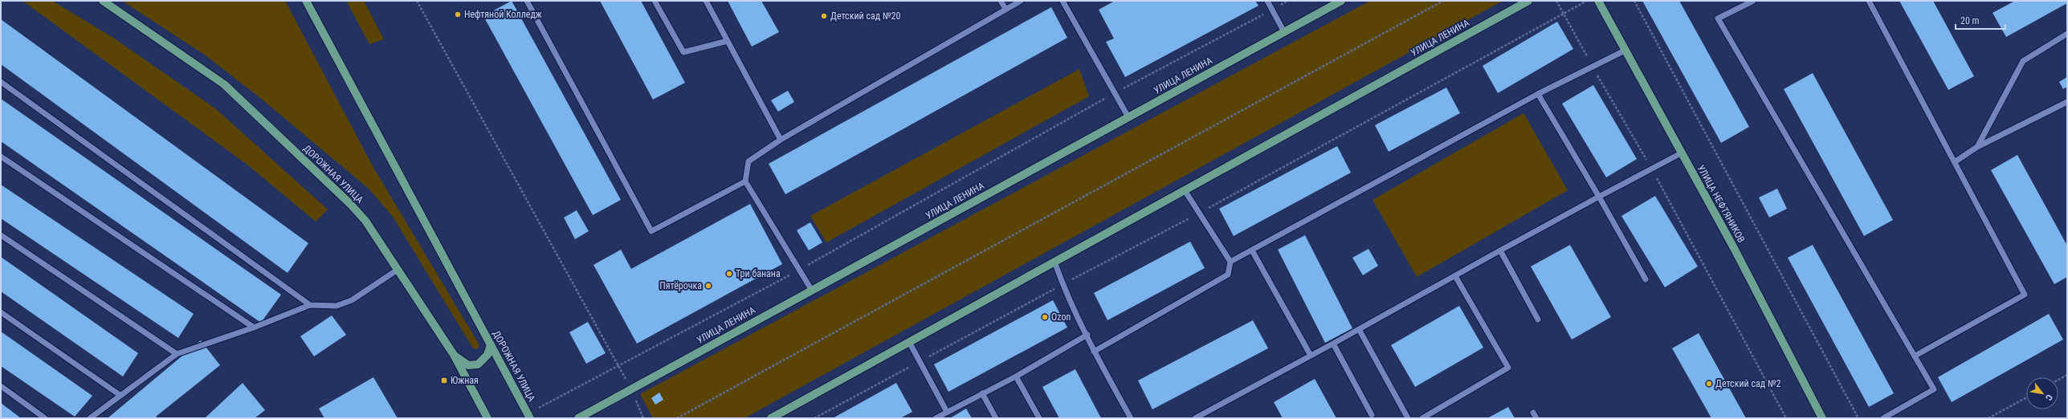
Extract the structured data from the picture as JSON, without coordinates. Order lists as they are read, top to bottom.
{
  "streets": {
    "main road": ["УЛИЦА ЛЕНИНА", "ДОРОЖНАЯ УЛИЦА", "УЛИЦА НЕФТЯНИКОВ"]
  },
  "places": {
    "other": [
      "Нефтяной Колледж",
      "Детский сад №20",
      "Три банана",
      "Пятёрочка",
      "Ozon",
      "Детский сад №2"
    ],
    "transit": ["Южная"]
  },
  "scale_bar": "20 m",
  "north": "bottom right"
}
